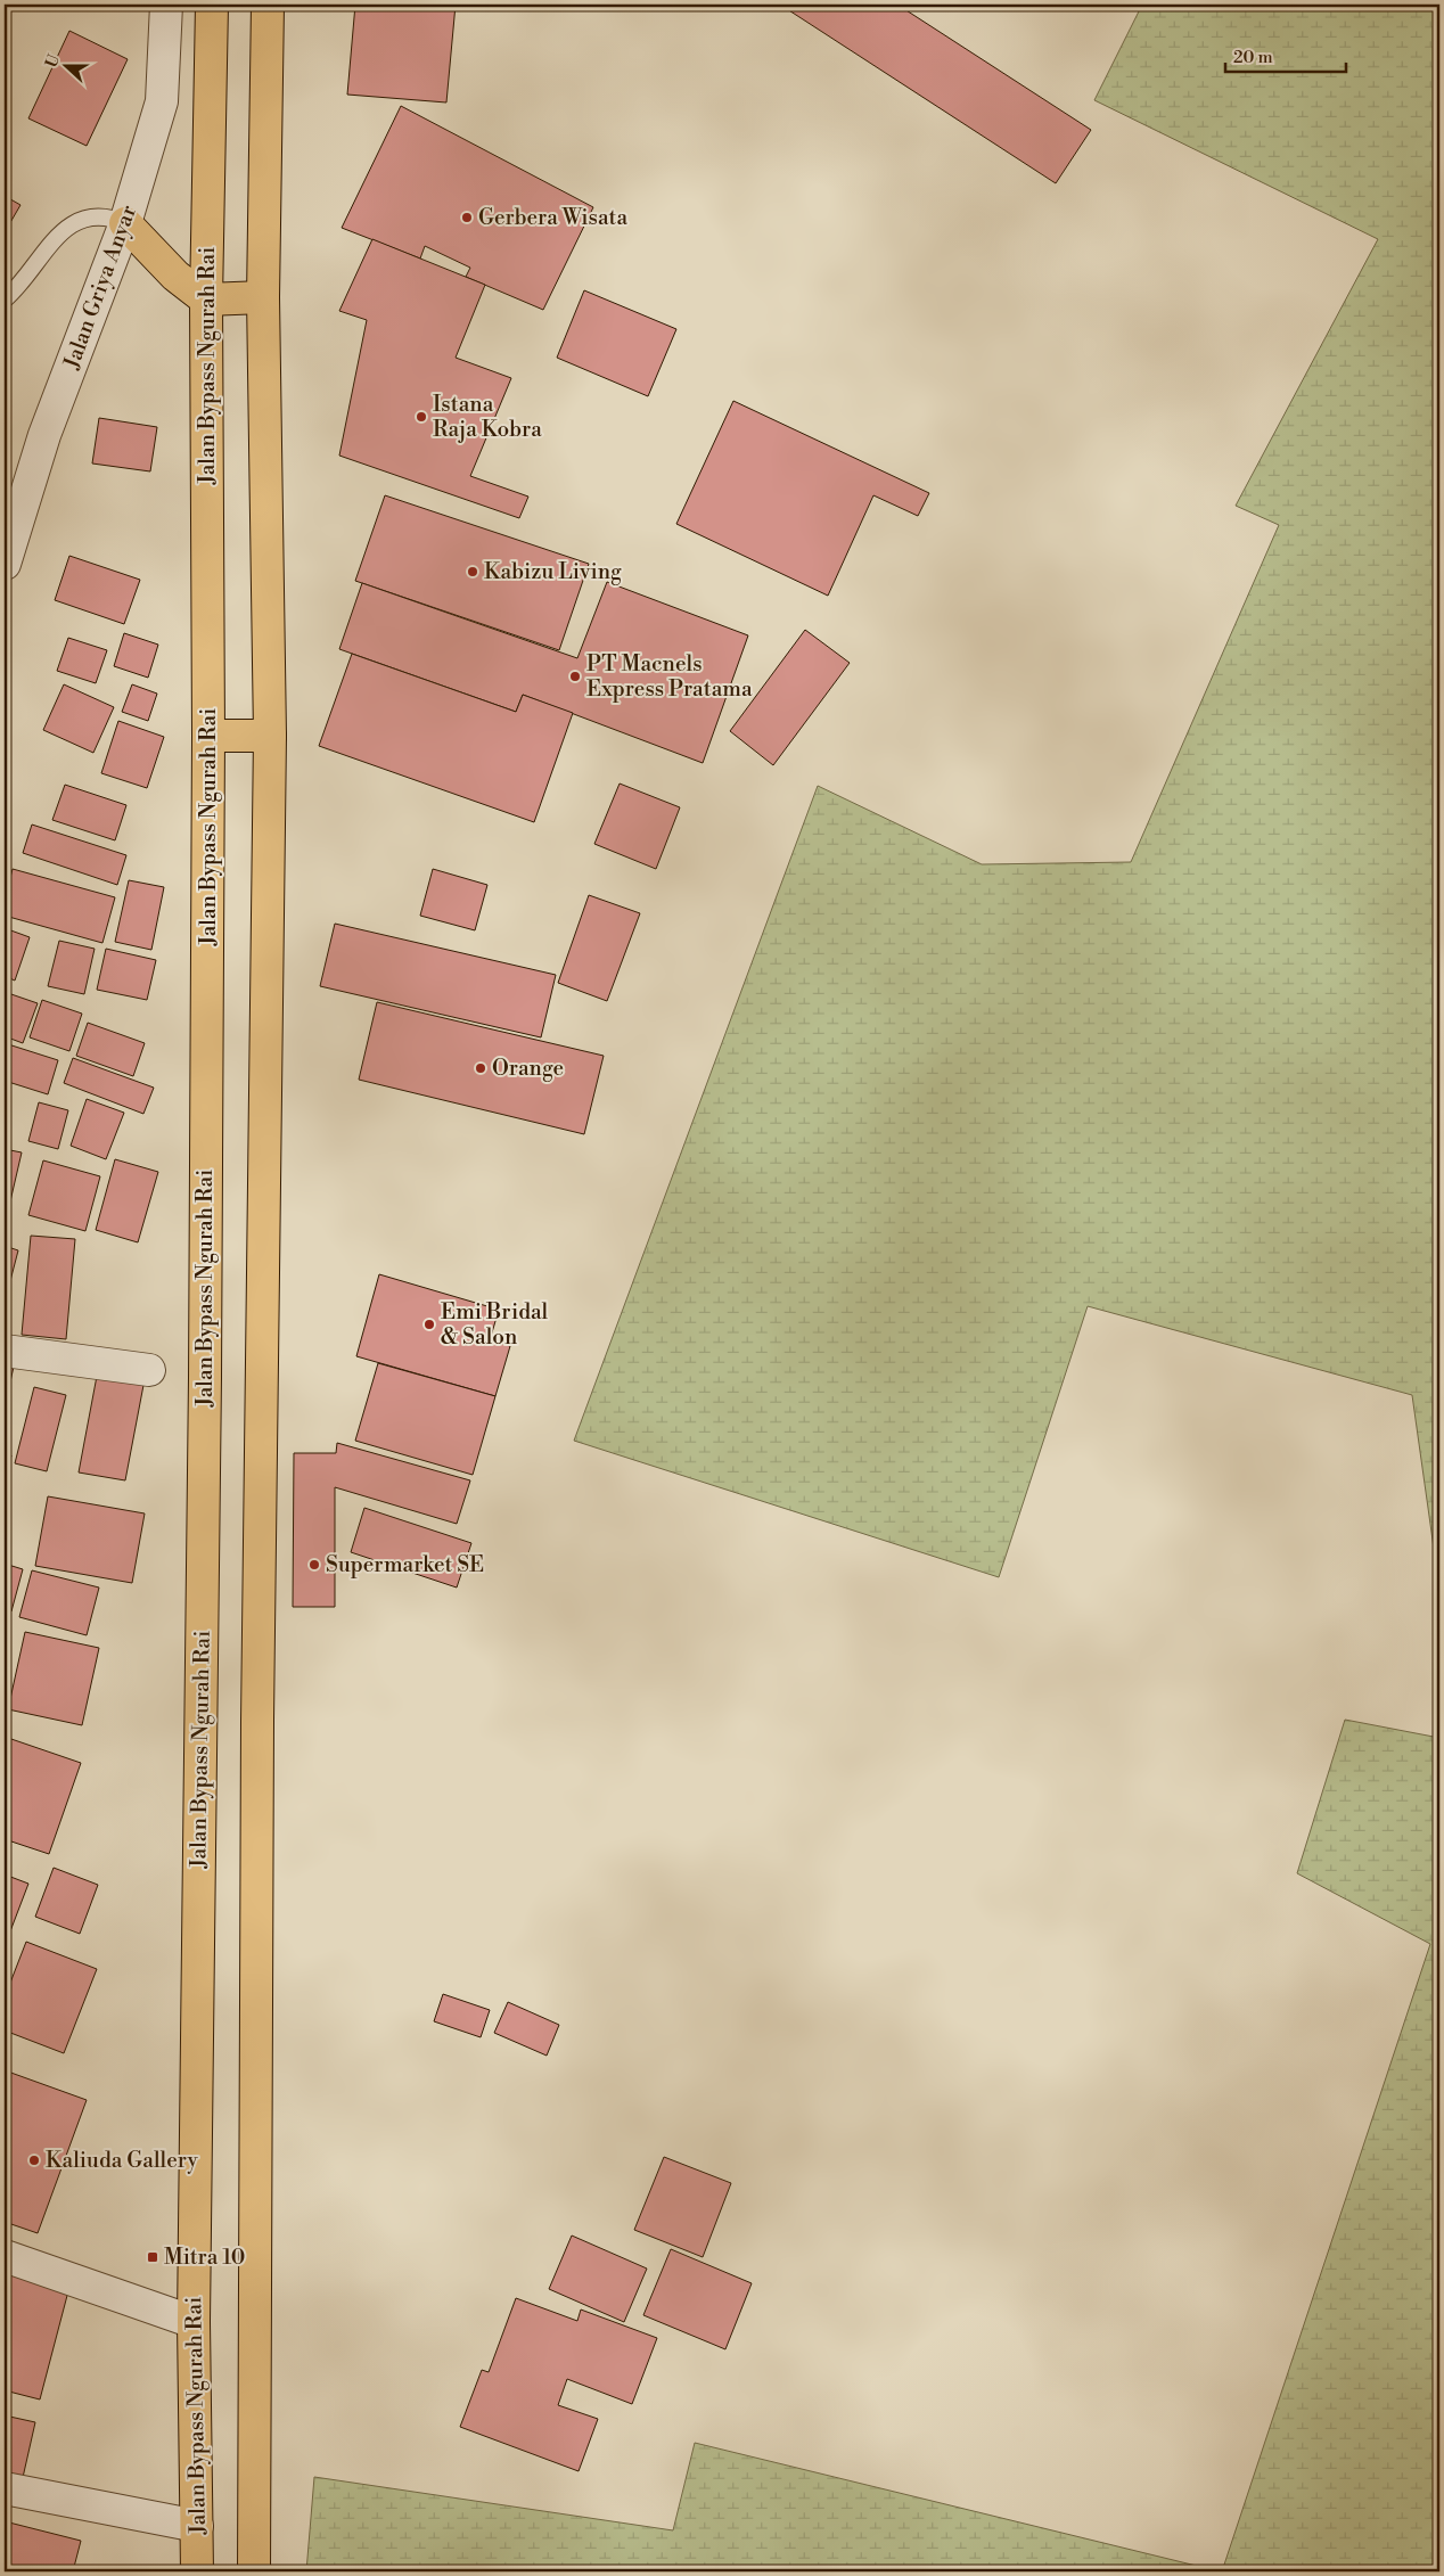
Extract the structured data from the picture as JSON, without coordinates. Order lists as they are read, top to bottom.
{
  "streets": {
    "highway": ["Jalan Bypass Ngurah Rai"],
    "street": ["Jalan Griya Anyar"]
  },
  "places": {
    "other": [
      "Gerbera Wisata",
      "Istana Raja Kobra",
      "Kabizu Living",
      "PT Macnels Express Pratama",
      "Orange",
      "Emi Bridal & Salon",
      "Supermarket SE",
      "Kaliuda Gallery"
    ],
    "transit": ["Mitra 10"]
  },
  "scale_bar": "20 m",
  "north": "left"
}
